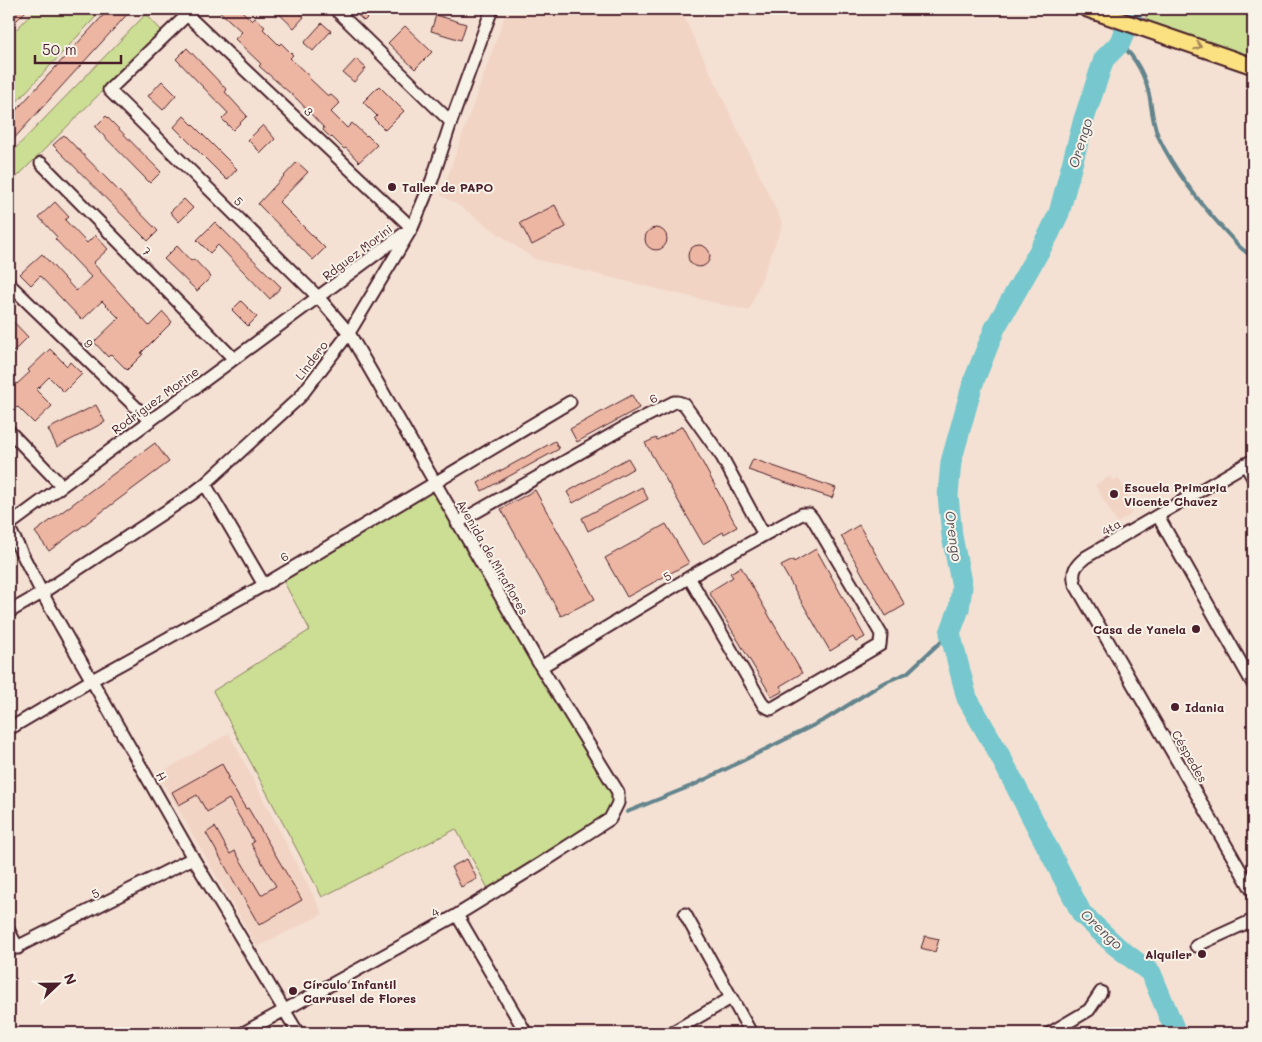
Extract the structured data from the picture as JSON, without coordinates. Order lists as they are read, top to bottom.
{
  "streets": {
    "street": [
      "3",
      "5",
      "7",
      "Rdguez Morini",
      "9",
      "Lindero",
      "6",
      "Rodríguez Morine",
      "4ta",
      "Avenida de Miraflores",
      "Céspedes",
      "H",
      "4"
    ]
  },
  "crossings": [
    ["3", "5"],
    ["3", "Rdguez Morini"],
    ["3", "Lindero"],
    ["5", "Rdguez Morini"],
    ["5", "Lindero"],
    ["5", "6"],
    ["5", "Rodríguez Morine"],
    ["5", "Avenida de Miraflores"],
    ["5", "H"],
    ["7", "Rodríguez Morine"],
    ["Rdguez Morini", "Lindero"],
    ["Rdguez Morini", "Rodríguez Morine"],
    ["9", "Rodríguez Morine"],
    ["Lindero", "Avenida de Miraflores"],
    ["Lindero", "H"],
    ["6", "Avenida de Miraflores"],
    ["6", "H"],
    ["Rodríguez Morine", "H"],
    ["4ta", "Céspedes"],
    ["Avenida de Miraflores", "4"],
    ["H", "4"]
  ],
  "water": ["Orengo"],
  "places": [
    "Taller de PAPO",
    "Escuela Primaria Vicente Chavez",
    "Casa de Yanela",
    "Idania",
    "Alquiler",
    "Círculo Infantil Carrusel de Flores"
  ],
  "scale_bar": "50 m",
  "north": "right"
}
